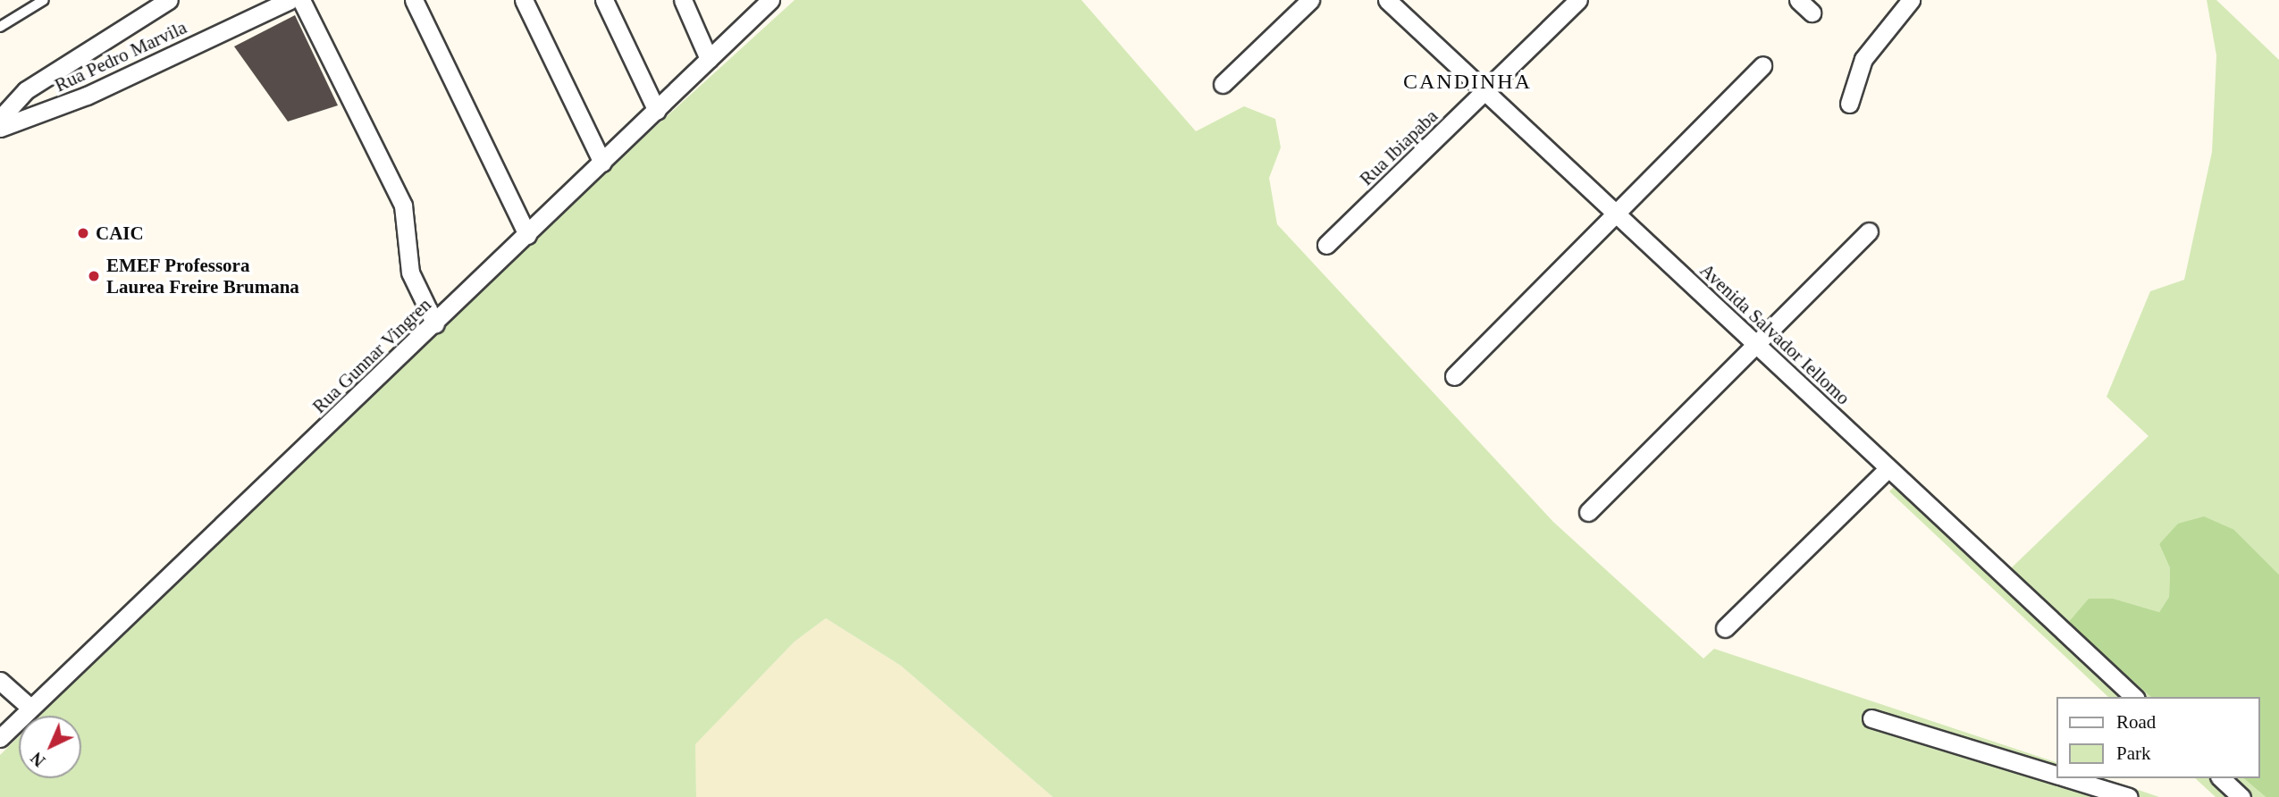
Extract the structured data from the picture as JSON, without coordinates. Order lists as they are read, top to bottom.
{
  "streets": {
    "street": [
      "Rua Pedro Marvila",
      "Rua Ibiapaba",
      "Avenida Salvador Iellomo",
      "Rua Gunnar Vingren"
    ]
  },
  "crossings": [
    ["Rua Ibiapaba", "Avenida Salvador Iellomo"]
  ],
  "districts": ["CANDINHA"],
  "places": ["CAIC", "EMEF Professora Laurea Freire Brumana"],
  "legend": ["Road", "Park"],
  "north": "bottom left"
}
